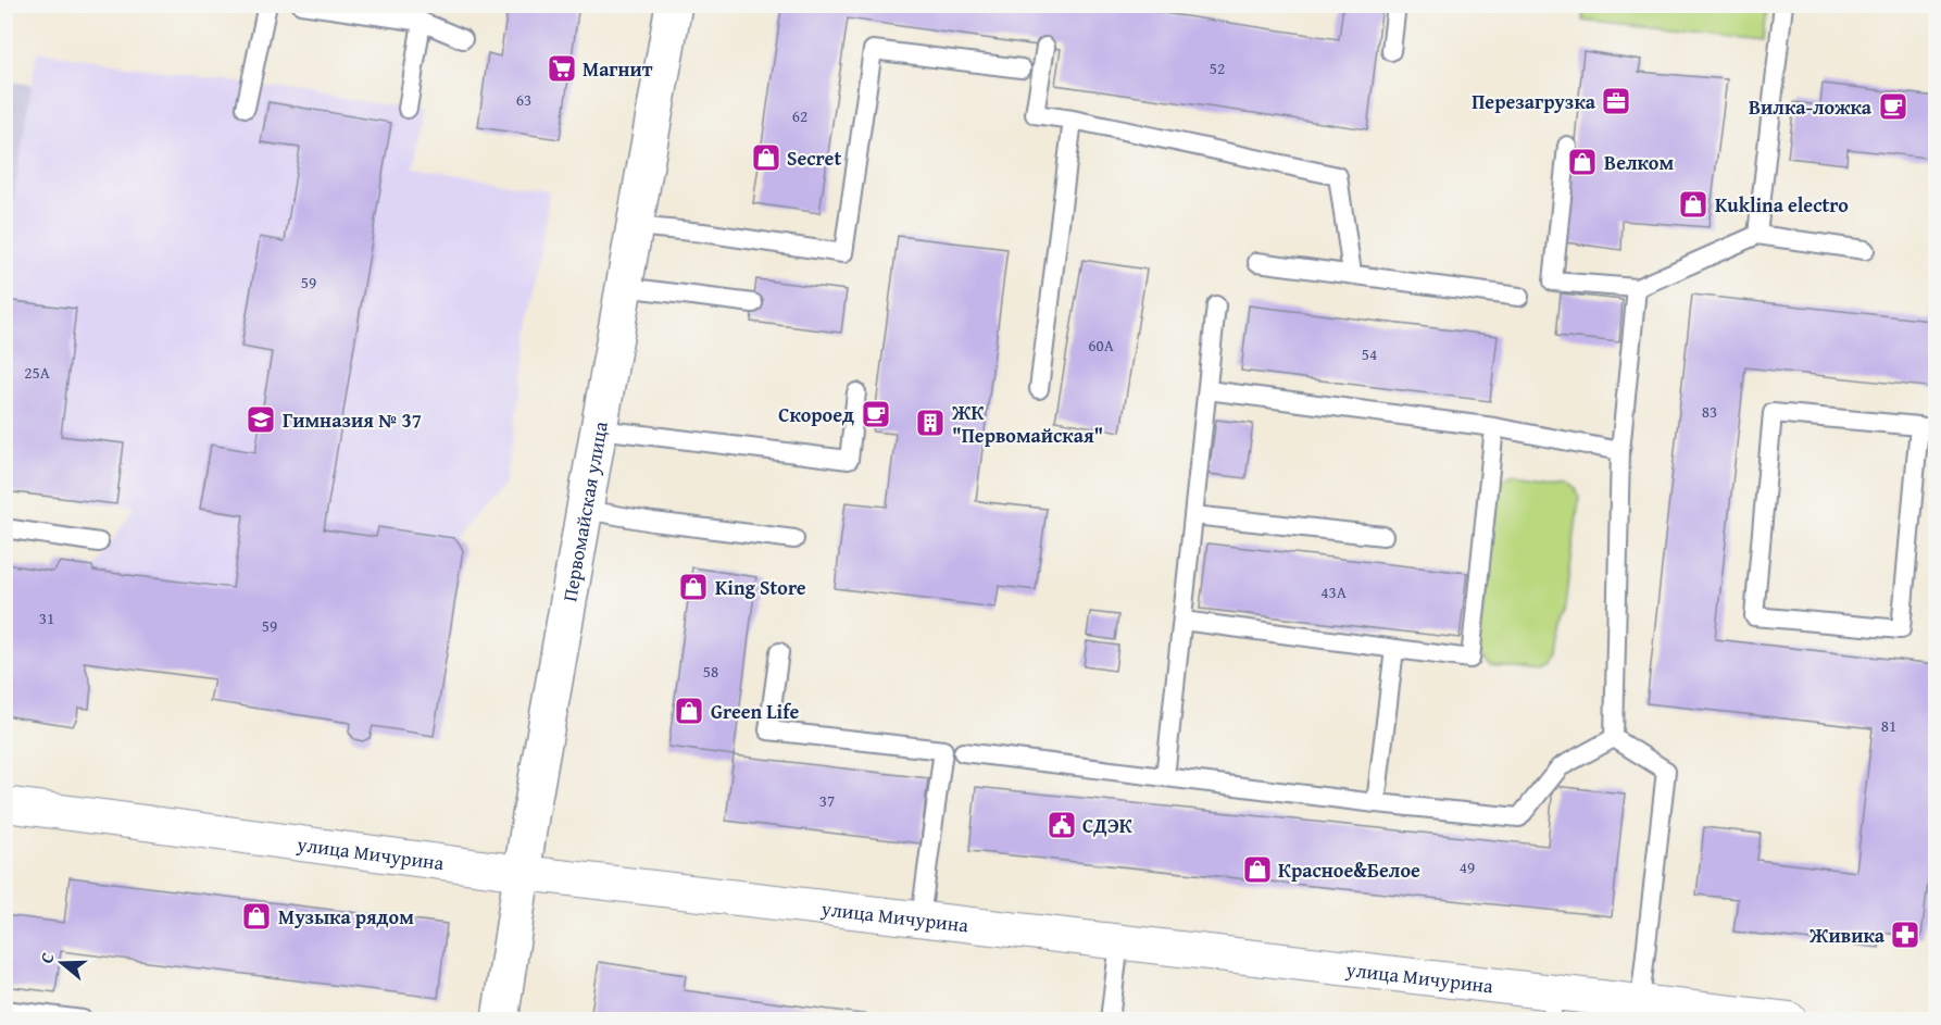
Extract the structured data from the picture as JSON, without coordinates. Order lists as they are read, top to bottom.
{
  "streets": {
    "street": ["Первомайская улица", "улица Мичурина"]
  },
  "crossings": [
    ["Первомайская улица", "улица Мичурина"]
  ],
  "places": {
    "supermarket": ["Магнит"],
    "office": ["Перезагрузка"],
    "cafe": ["Вилка-ложка", "Скороед"],
    "shop": [
      "Secret",
      "Велком",
      "Kuklina electro",
      "King Store",
      "Green Life",
      "Красное&Белое",
      "Музыка рядом"
    ],
    "school or university": ["Гимназия № 37"],
    "building": ["ЖК \"Первомайская\""],
    "public building": ["СДЭК"],
    "pharmacy": ["Живика"]
  },
  "house_numbers": [
    "52",
    "63",
    "62",
    "59",
    "60А",
    "54",
    "25А",
    "83",
    "43А",
    "31",
    "59",
    "58",
    "81",
    "37",
    "49"
  ],
  "north": "left"
}
